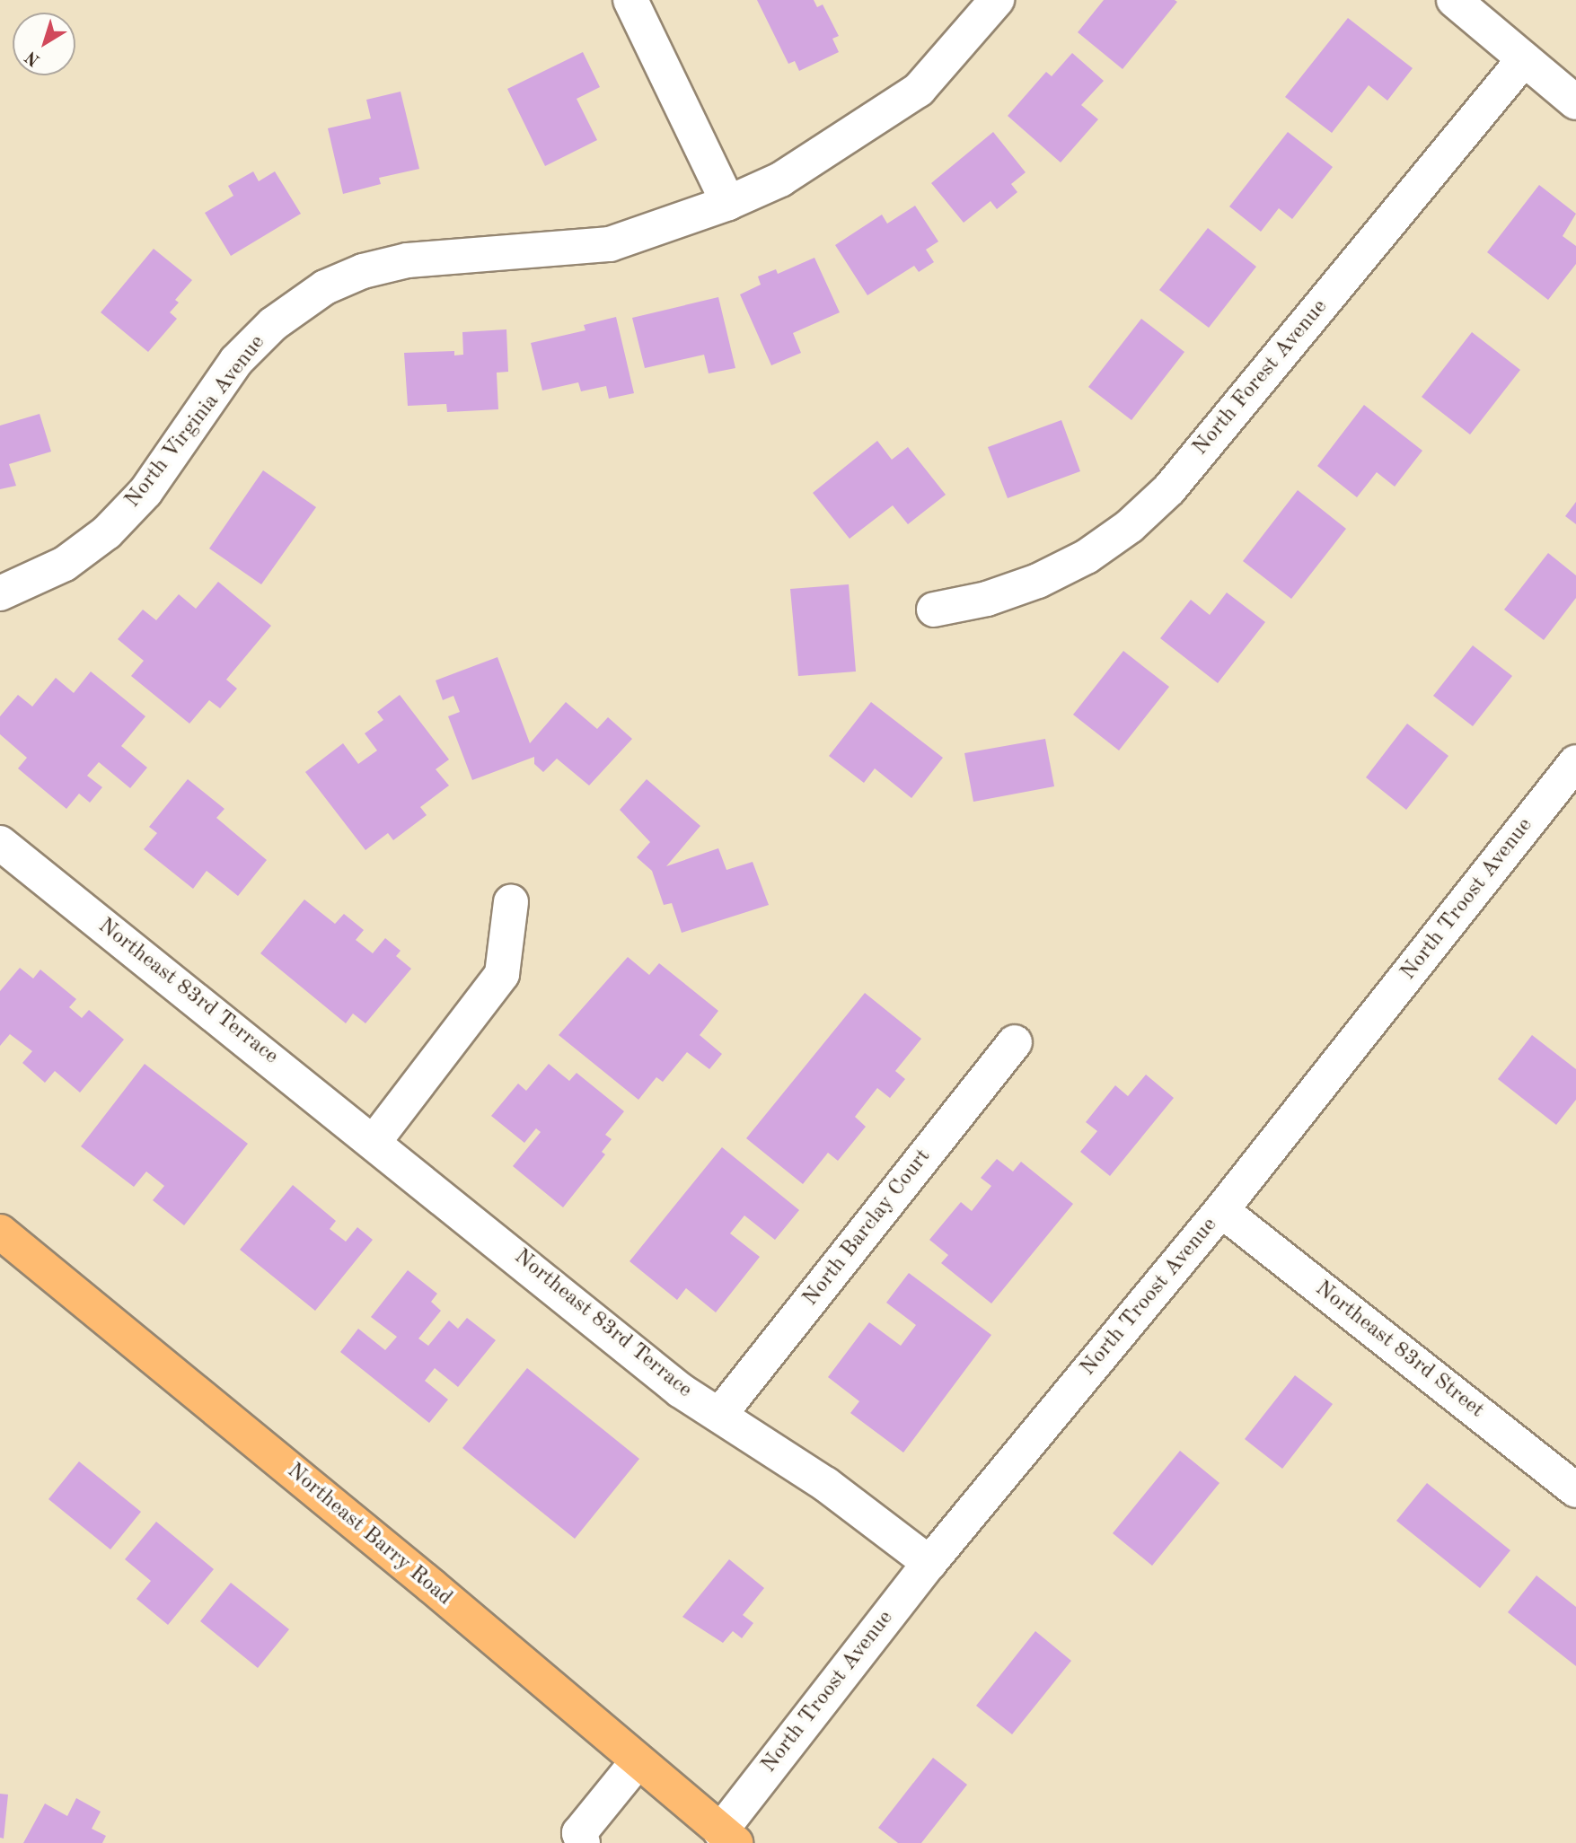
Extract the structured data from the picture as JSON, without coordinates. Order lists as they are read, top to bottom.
{
  "streets": {
    "main road": ["Northeast Barry Road"],
    "street": [
      "North Forest Avenue",
      "North Virginia Avenue",
      "North Troost Avenue",
      "Northeast 83rd Terrace",
      "North Barclay Court",
      "Northeast 83rd Street"
    ]
  },
  "crossings": [
    ["North Troost Avenue", "Northeast 83rd Terrace"],
    ["North Troost Avenue", "Northeast 83rd Street"],
    ["North Troost Avenue", "Northeast Barry Road"],
    ["Northeast 83rd Terrace", "North Barclay Court"]
  ],
  "north": "bottom left"
}
